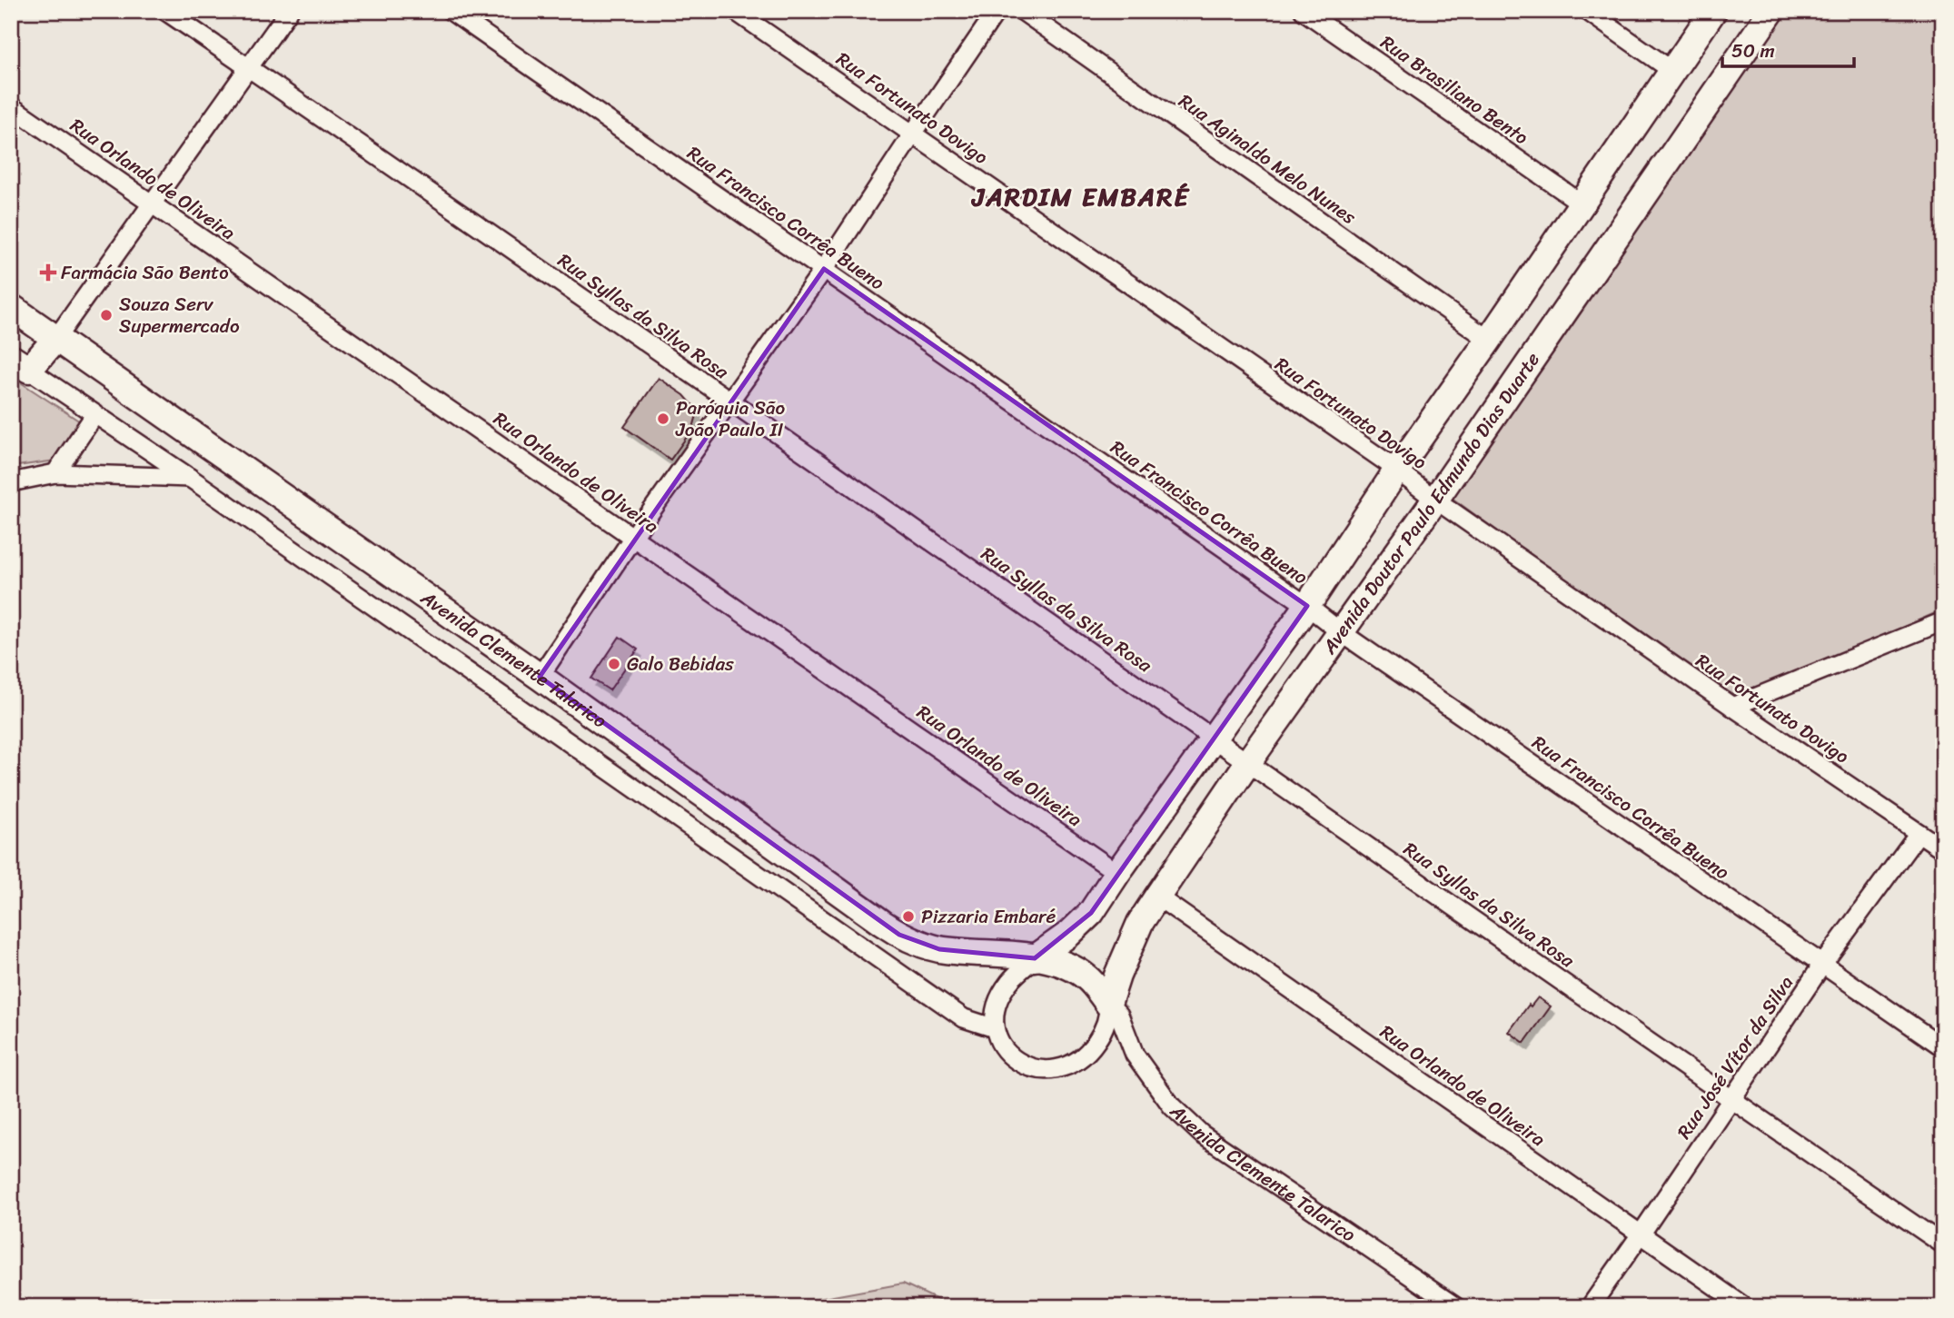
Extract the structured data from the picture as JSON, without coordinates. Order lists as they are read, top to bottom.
{
  "streets": {
    "street": [
      "Rua Brasiliano Bento",
      "Rua Fortunato Dovigo",
      "Rua Aginaldo Melo Nunes",
      "Rua Orlando de Oliveira",
      "Rua Francisco Corrêa Bueno",
      "Rua Syllas da Silva Rosa",
      "Avenida Doutor Paulo Edmundo Dias Duarte",
      "Avenida Clemente Talarico",
      "Rua José Vítor da Silva"
    ]
  },
  "crossings": [
    ["Rua Fortunato Dovigo", "Avenida Doutor Paulo Edmundo Dias Duarte"],
    ["Rua Fortunato Dovigo", "Rua José Vítor da Silva"],
    ["Rua Orlando de Oliveira", "Avenida Doutor Paulo Edmundo Dias Duarte"],
    ["Rua Orlando de Oliveira", "Rua José Vítor da Silva"],
    ["Rua Francisco Corrêa Bueno", "Avenida Doutor Paulo Edmundo Dias Duarte"],
    ["Rua Francisco Corrêa Bueno", "Rua José Vítor da Silva"],
    ["Rua Syllas da Silva Rosa", "Avenida Doutor Paulo Edmundo Dias Duarte"],
    ["Rua Syllas da Silva Rosa", "Rua José Vítor da Silva"],
    ["Avenida Doutor Paulo Edmundo Dias Duarte", "Avenida Clemente Talarico"]
  ],
  "districts": ["JARDIM EMBARÉ"],
  "places": {
    "health": ["Farmácia São Bento"],
    "other": [
      "Souza Serv Supermercado",
      "Paróquia São João Paulo II",
      "Galo Bebidas",
      "Pizzaria Embaré"
    ]
  },
  "scale_bar": "50 m"
}
